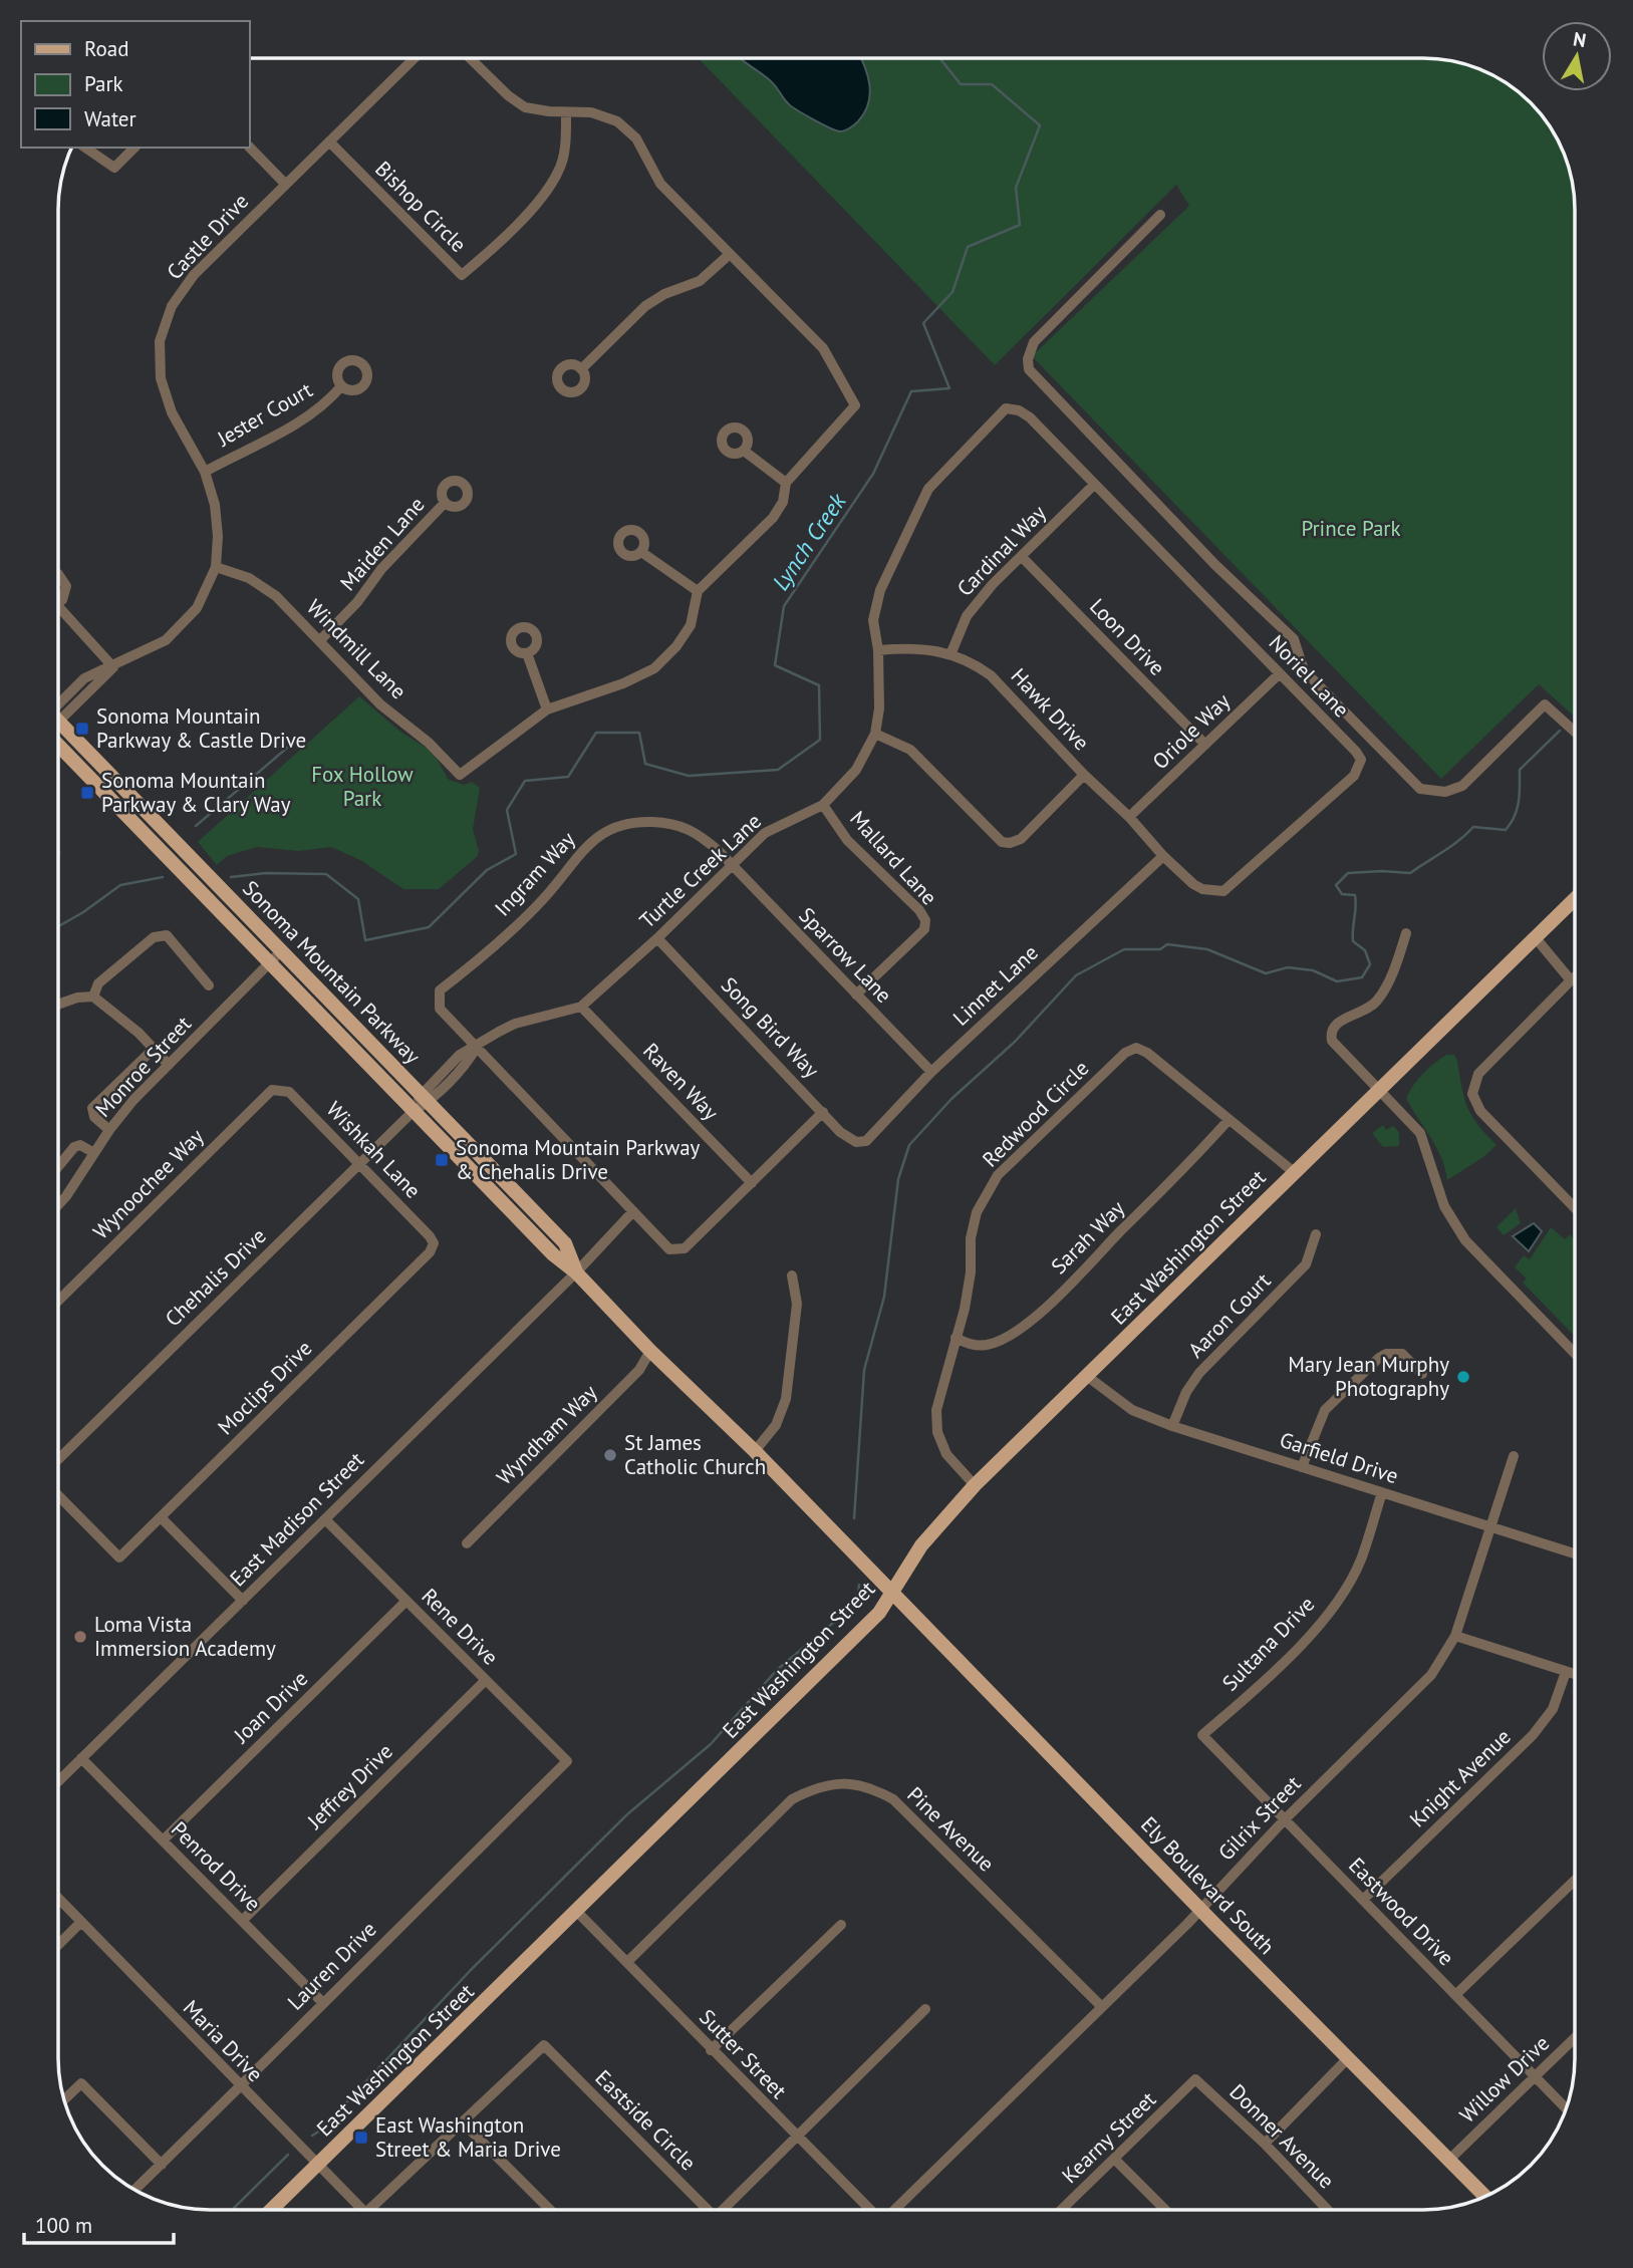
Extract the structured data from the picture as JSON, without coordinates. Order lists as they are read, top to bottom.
{
  "streets": {
    "main road": ["Sonoma Mountain Parkway", "East Washington Street", "Ely Boulevard South"],
    "street": [
      "Bishop Circle",
      "Castle Drive",
      "Jester Court",
      "Maiden Lane",
      "Cardinal Way",
      "Loon Drive",
      "Windmill Lane",
      "Noriel Lane",
      "Hawk Drive",
      "Oriole Way",
      "Mallard Lane",
      "Turtle Creek Lane",
      "Ingram Way",
      "Sparrow Lane",
      "Linnet Lane",
      "Song Bird Way",
      "Monroe Street",
      "Raven Way",
      "Redwood Circle",
      "Wishkah Lane",
      "Wynoochee Way",
      "Sarah Way",
      "Chehalis Drive",
      "Aaron Court",
      "Moclips Drive",
      "Wyndham Way",
      "Garfield Drive",
      "East Madison Street",
      "Rene Drive",
      "Sultana Drive",
      "Joan Drive",
      "Knight Avenue",
      "Jeffrey Drive",
      "Gilrix Street",
      "Pine Avenue",
      "Penrod Drive",
      "Eastwood Drive",
      "Lauren Drive",
      "Maria Drive",
      "Sutter Street",
      "Willow Drive",
      "Eastside Circle",
      "Donner Avenue",
      "Kearny Street"
    ]
  },
  "crossings": [
    ["Bishop Circle", "Castle Drive"],
    ["Castle Drive", "Jester Court"],
    ["Castle Drive", "Windmill Lane"],
    ["Maiden Lane", "Windmill Lane"],
    ["Cardinal Way", "Loon Drive"],
    ["Cardinal Way", "Noriel Lane"],
    ["Cardinal Way", "Hawk Drive"],
    ["Cardinal Way", "Turtle Creek Lane"],
    ["Loon Drive", "Oriole Way"],
    ["Noriel Lane", "Hawk Drive"],
    ["Noriel Lane", "Oriole Way"],
    ["Noriel Lane", "Turtle Creek Lane"],
    ["Hawk Drive", "Oriole Way"],
    ["Hawk Drive", "Turtle Creek Lane"],
    ["Hawk Drive", "Linnet Lane"],
    ["Mallard Lane", "Turtle Creek Lane"],
    ["Mallard Lane", "Sparrow Lane"],
    ["Turtle Creek Lane", "Ingram Way"],
    ["Turtle Creek Lane", "Sparrow Lane"],
    ["Turtle Creek Lane", "Sonoma Mountain Parkway"],
    ["Turtle Creek Lane", "Song Bird Way"],
    ["Turtle Creek Lane", "Raven Way"],
    ["Turtle Creek Lane", "Chehalis Drive"],
    ["Ingram Way", "Sparrow Lane"],
    ["Sparrow Lane", "Linnet Lane"],
    ["Sonoma Mountain Parkway", "Monroe Street"],
    ["Sonoma Mountain Parkway", "East Washington Street"],
    ["Sonoma Mountain Parkway", "Chehalis Drive"],
    ["Sonoma Mountain Parkway", "Wyndham Way"],
    ["Sonoma Mountain Parkway", "East Madison Street"],
    ["Sonoma Mountain Parkway", "Ely Boulevard South"],
    ["Linnet Lane", "Song Bird Way"],
    ["Redwood Circle", "Sarah Way"],
    ["Redwood Circle", "East Washington Street"],
    ["Wishkah Lane", "Wynoochee Way"],
    ["Wishkah Lane", "Chehalis Drive"],
    ["Wishkah Lane", "Moclips Drive"],
    ["East Washington Street", "Garfield Drive"],
    ["East Washington Street", "Ely Boulevard South"],
    ["East Washington Street", "Maria Drive"],
    ["East Washington Street", "Sutter Street"],
    ["Aaron Court", "Garfield Drive"],
    ["Garfield Drive", "Sultana Drive"],
    ["Garfield Drive", "Gilrix Street"],
    ["East Madison Street", "Rene Drive"],
    ["East Madison Street", "Penrod Drive"],
    ["Rene Drive", "Joan Drive"],
    ["Rene Drive", "Jeffrey Drive"],
    ["Rene Drive", "Lauren Drive"],
    ["Sultana Drive", "Eastwood Drive"],
    ["Joan Drive", "Penrod Drive"],
    ["Knight Avenue", "Eastwood Drive"],
    ["Jeffrey Drive", "Penrod Drive"],
    ["Gilrix Street", "Pine Avenue"],
    ["Gilrix Street", "Ely Boulevard South"],
    ["Gilrix Street", "Eastwood Drive"],
    ["Pine Avenue", "Sutter Street"],
    ["Penrod Drive", "Lauren Drive"],
    ["Ely Boulevard South", "Willow Drive"],
    ["Eastwood Drive", "Willow Drive"],
    ["Lauren Drive", "Maria Drive"],
    ["Donner Avenue", "Kearny Street"]
  ],
  "water": ["Lynch Creek"],
  "parks": ["Prince Park", "Fox Hollow Park"],
  "places": {
    "transit": [
      "Sonoma Mountain Parkway & Castle Drive",
      "Sonoma Mountain Parkway & Clary Way",
      "Sonoma Mountain Parkway & Chehalis Drive",
      "East Washington Street & Maria Drive"
    ],
    "other": ["Mary Jean Murphy Photography", "St James Catholic Church", "Loma Vista Immersion Academy"]
  },
  "legend": ["Road", "Park", "Water"],
  "scale_bar": "100 m",
  "north": "top"
}
